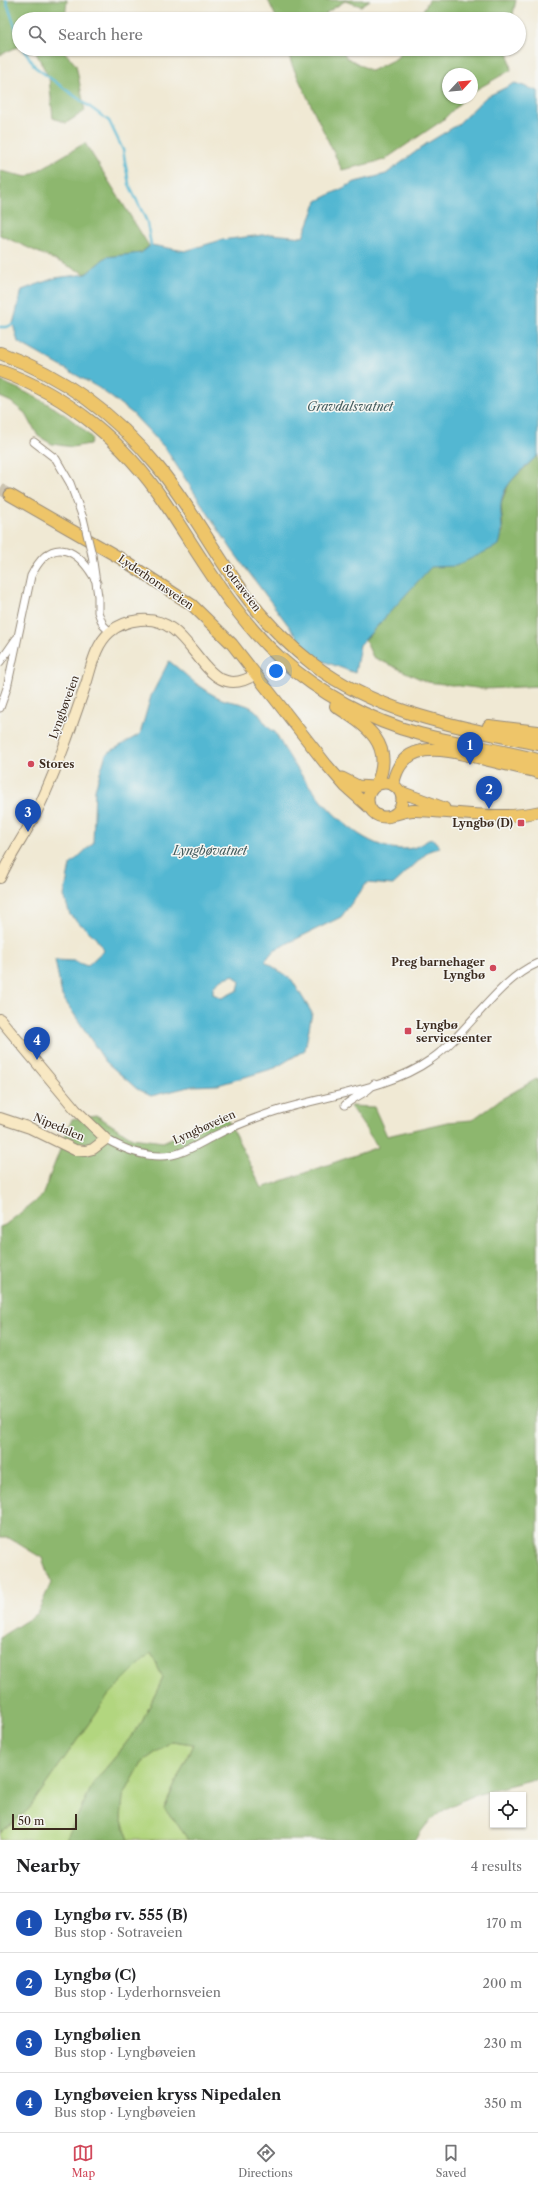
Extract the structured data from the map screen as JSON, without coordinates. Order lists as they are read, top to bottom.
{
  "streets": {
    "highway": ["Sotraveien"],
    "main road": ["Lyderhornsveien"],
    "street": ["Lyngbøveien", "Nipedalen"]
  },
  "crossings": [
    ["Lyderhornsveien", "Lyngbøveien"],
    ["Lyngbøveien", "Nipedalen"]
  ],
  "water": ["Gravdalsvatnet", "Lyngbøvatnet"],
  "places": {
    "other": ["Stores", "Preg barnehager Lyngbø"],
    "transit": ["Lyngbø (D)", "Lyngbø servicesenter"]
  },
  "scale_bar": "50 m",
  "north": "top right",
  "page": {
    "search": "Search here",
    "pins": [
      "1",
      "2",
      "3",
      "4"
    ],
    "scale": "50 m",
    "heading": ["Nearby", "4 results"],
    "list": [
      {
        "mark": "1",
        "name": "Lyngbø rv. 555 (B)",
        "note": "Bus stop · Sotraveien",
        "value": "170 m"
      },
      {
        "mark": "2",
        "name": "Lyngbø (C)",
        "note": "Bus stop · Lyderhornsveien",
        "value": "200 m"
      },
      {
        "mark": "3",
        "name": "Lyngbølien",
        "note": "Bus stop · Lyngbøveien",
        "value": "230 m"
      },
      {
        "mark": "4",
        "name": "Lyngbøveien kryss Nipedalen",
        "note": "Bus stop · Lyngbøveien",
        "value": "350 m"
      }
    ],
    "nav": ["Map", "Directions", "Saved"]
  }
}
